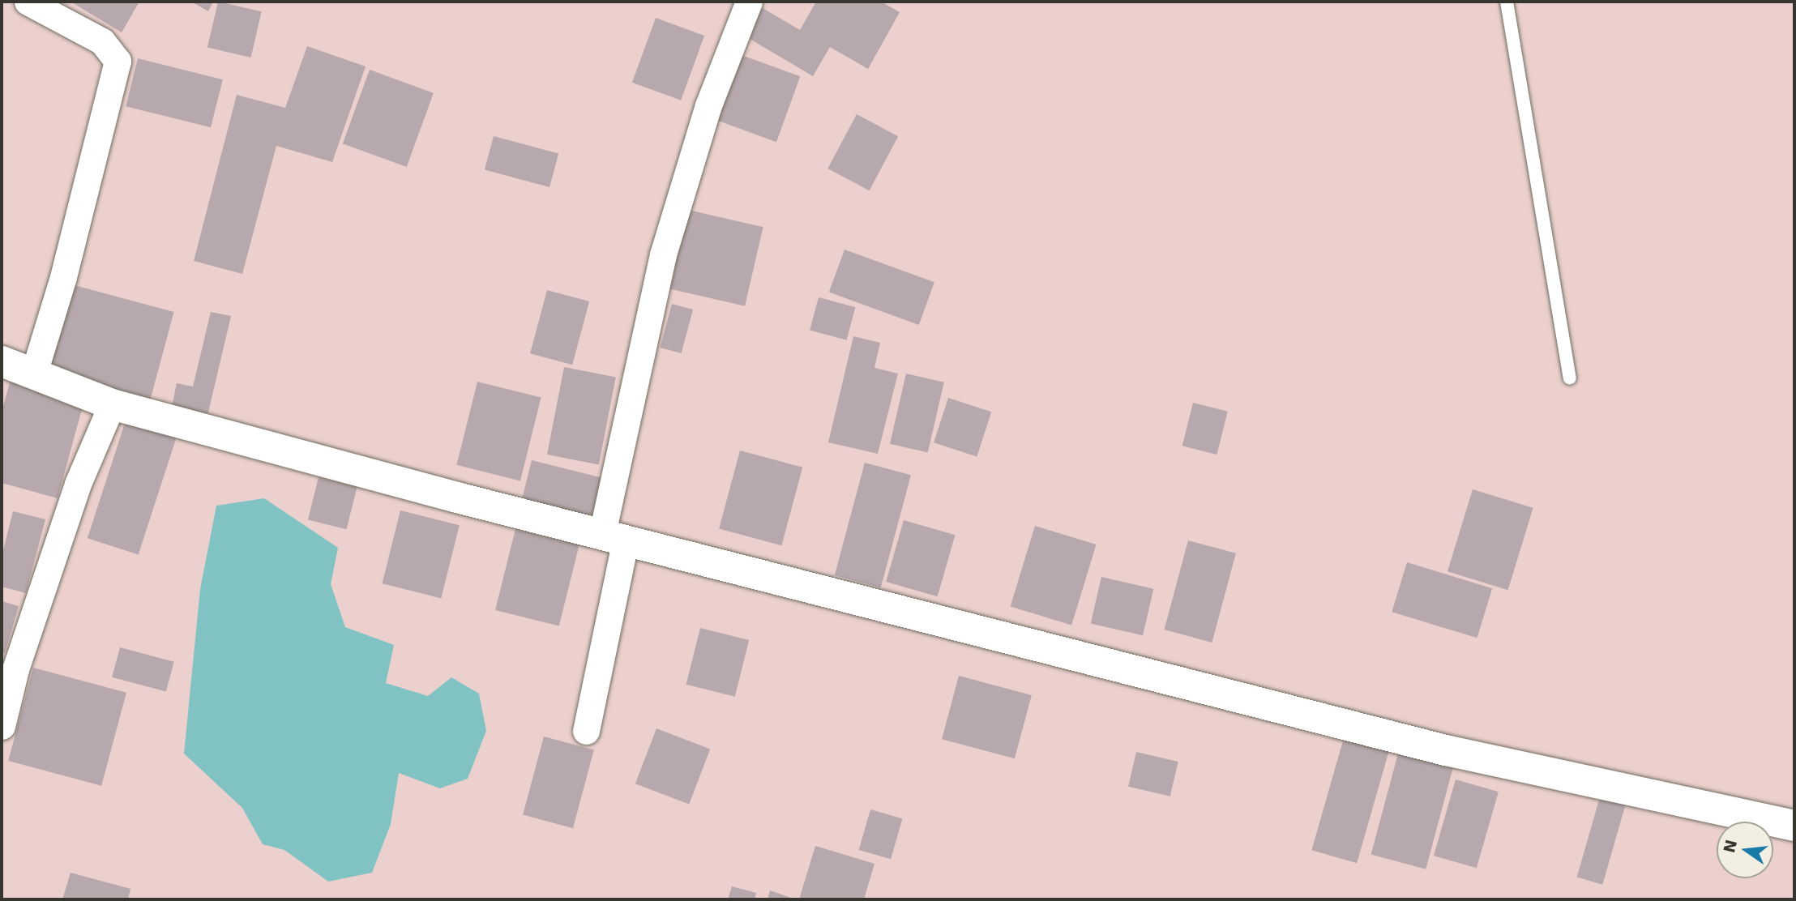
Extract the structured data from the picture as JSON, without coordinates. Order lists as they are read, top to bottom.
{
  "north": "left"
}
